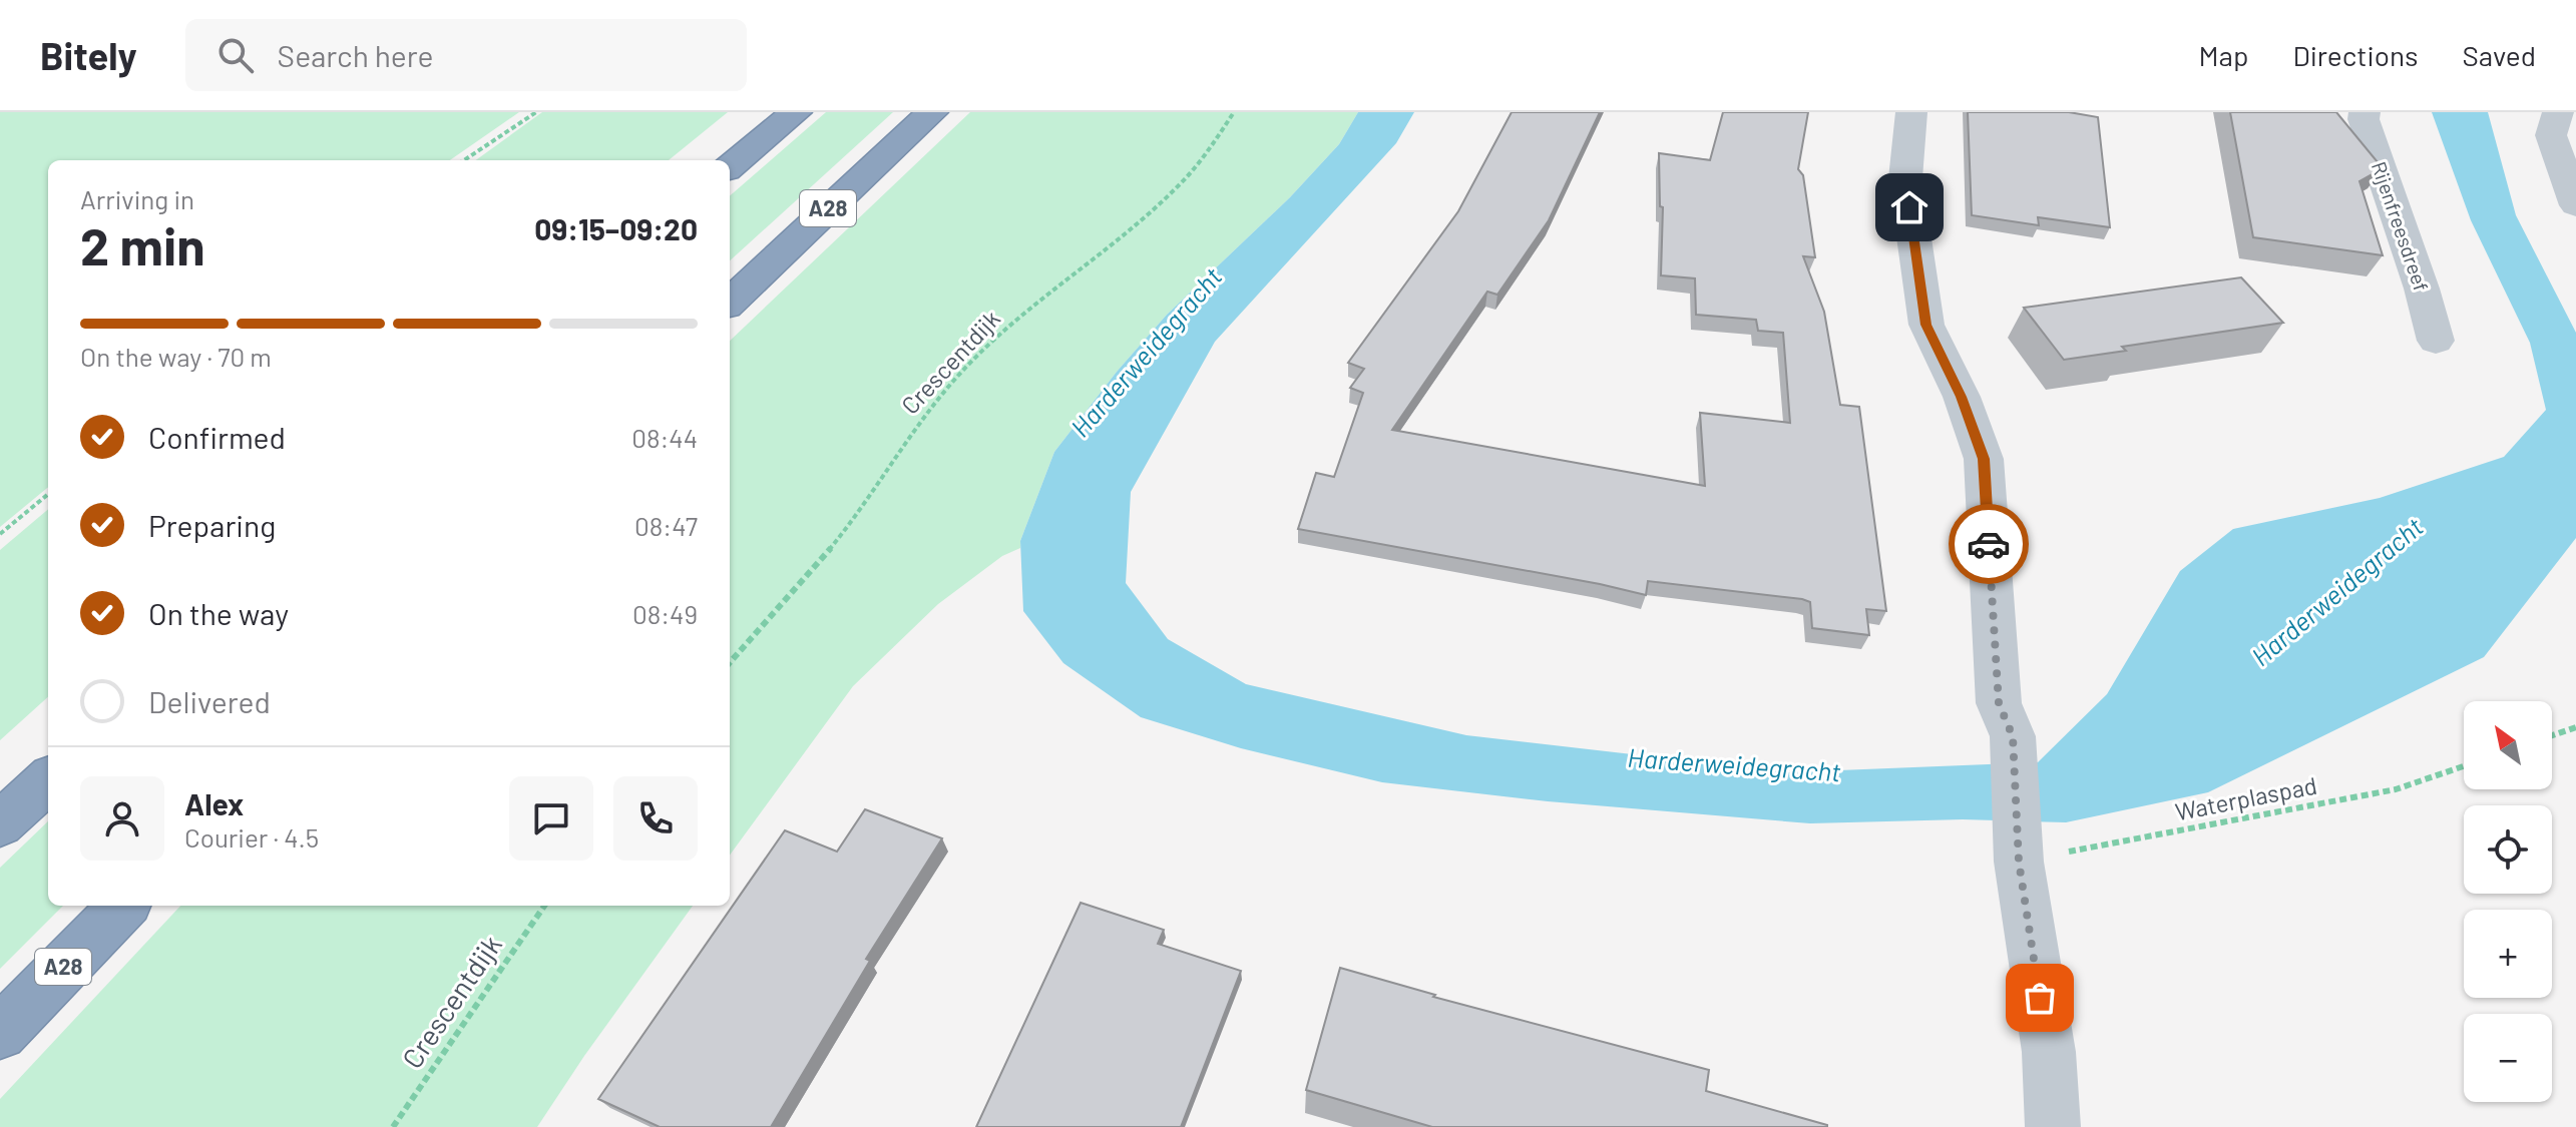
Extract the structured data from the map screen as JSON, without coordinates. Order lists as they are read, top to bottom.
{
  "streets": {
    "highway": ["A28"],
    "street": ["Rijenfreesdreef"],
    "path": ["Crescentdijk", "Waterplaspad"]
  },
  "water": ["Harderweidegracht"],
  "north": "top left",
  "page": {
    "header": "Bitely",
    "search": "Search here",
    "nav": ["Map", "Directions", "Saved"],
    "heading": ["2 min", "Arriving in", "09:15–09:20"],
    "panel": ["Alex", "Courier · 4.5"],
    "bar": "On the way · 70 m",
    "list": [
      ["Confirmed", "08:44"],
      ["Preparing", "08:47"],
      ["On the way", "08:49"],
      "Delivered"
    ],
    "map_buttons": ["+", "−"]
  }
}
